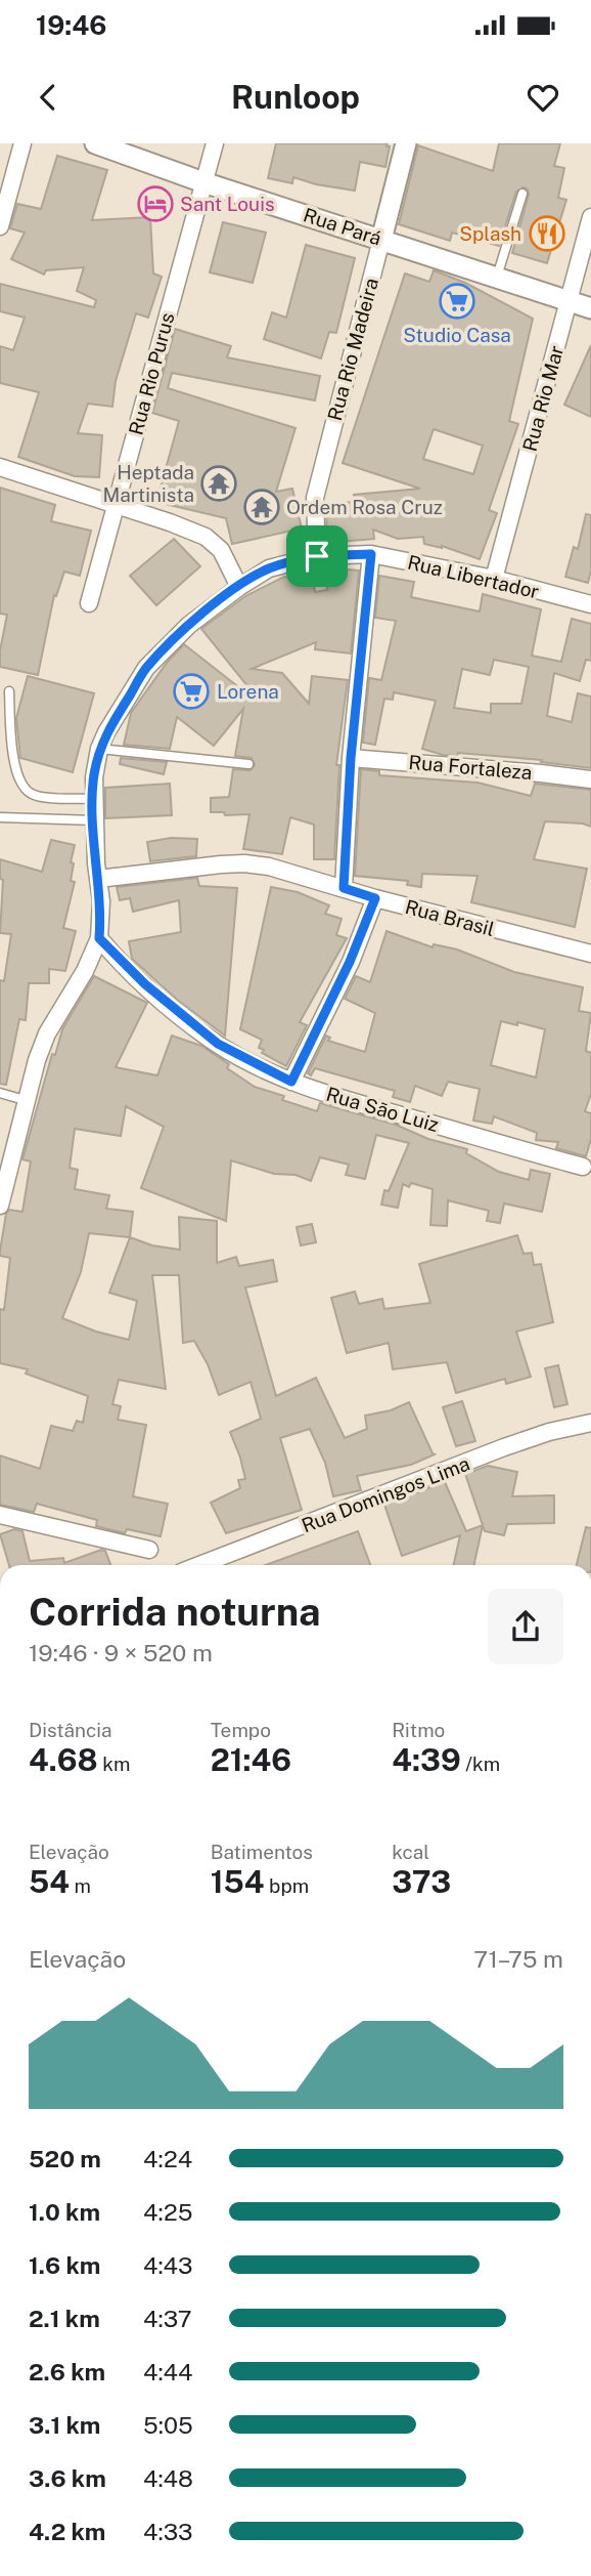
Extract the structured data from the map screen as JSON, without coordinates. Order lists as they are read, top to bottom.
{
  "streets": {
    "street": [
      "Rua Pará",
      "Rua Rio Madeira",
      "Rua Rio Purus",
      "Rua Rio Mar",
      "Rua Libertador",
      "Rua Fortaleza",
      "Rua Brasil",
      "Rua São Luiz",
      "Rua Domingos Lima"
    ]
  },
  "crossings": [
    ["Rua Pará", "Rua Rio Madeira"],
    ["Rua Pará", "Rua Rio Purus"],
    ["Rua Pará", "Rua Rio Mar"],
    ["Rua Rio Madeira", "Rua Libertador"],
    ["Rua Rio Mar", "Rua Libertador"],
    ["Rua Libertador", "Rua Brasil"],
    ["Rua Libertador", "Rua São Luiz"]
  ],
  "places": {
    "hotel": ["Sant Louis"],
    "restaurant": ["Splash"],
    "supermarket": ["Studio Casa", "Lorena"],
    "temple": ["Heptada Martinista", "Ordem Rosa Cruz"]
  },
  "page": {
    "status": "19:46",
    "header": "Runloop",
    "heading": ["Corrida noturna", "19:46 · 9 × 520 m"],
    "stats": [
      ["Distância", "4.68 km"],
      ["Tempo", "21:46"],
      ["Ritmo", "4:39 /km"],
      ["Elevação", "54 m"],
      ["Batimentos", "154 bpm"],
      ["kcal", "373"]
    ],
    "chart": ["Elevação", "71–75 m"],
    "list": [
      {
        "name": "520 m",
        "note": "4:24"
      },
      {
        "name": "1.0 km",
        "note": "4:25"
      },
      {
        "name": "1.6 km",
        "note": "4:43"
      },
      {
        "name": "2.1 km",
        "note": "4:37"
      },
      {
        "name": "2.6 km",
        "note": "4:44"
      },
      {
        "name": "3.1 km",
        "note": "5:05"
      },
      {
        "name": "3.6 km",
        "note": "4:48"
      },
      {
        "name": "4.2 km",
        "note": "4:33"
      }
    ]
  }
}
